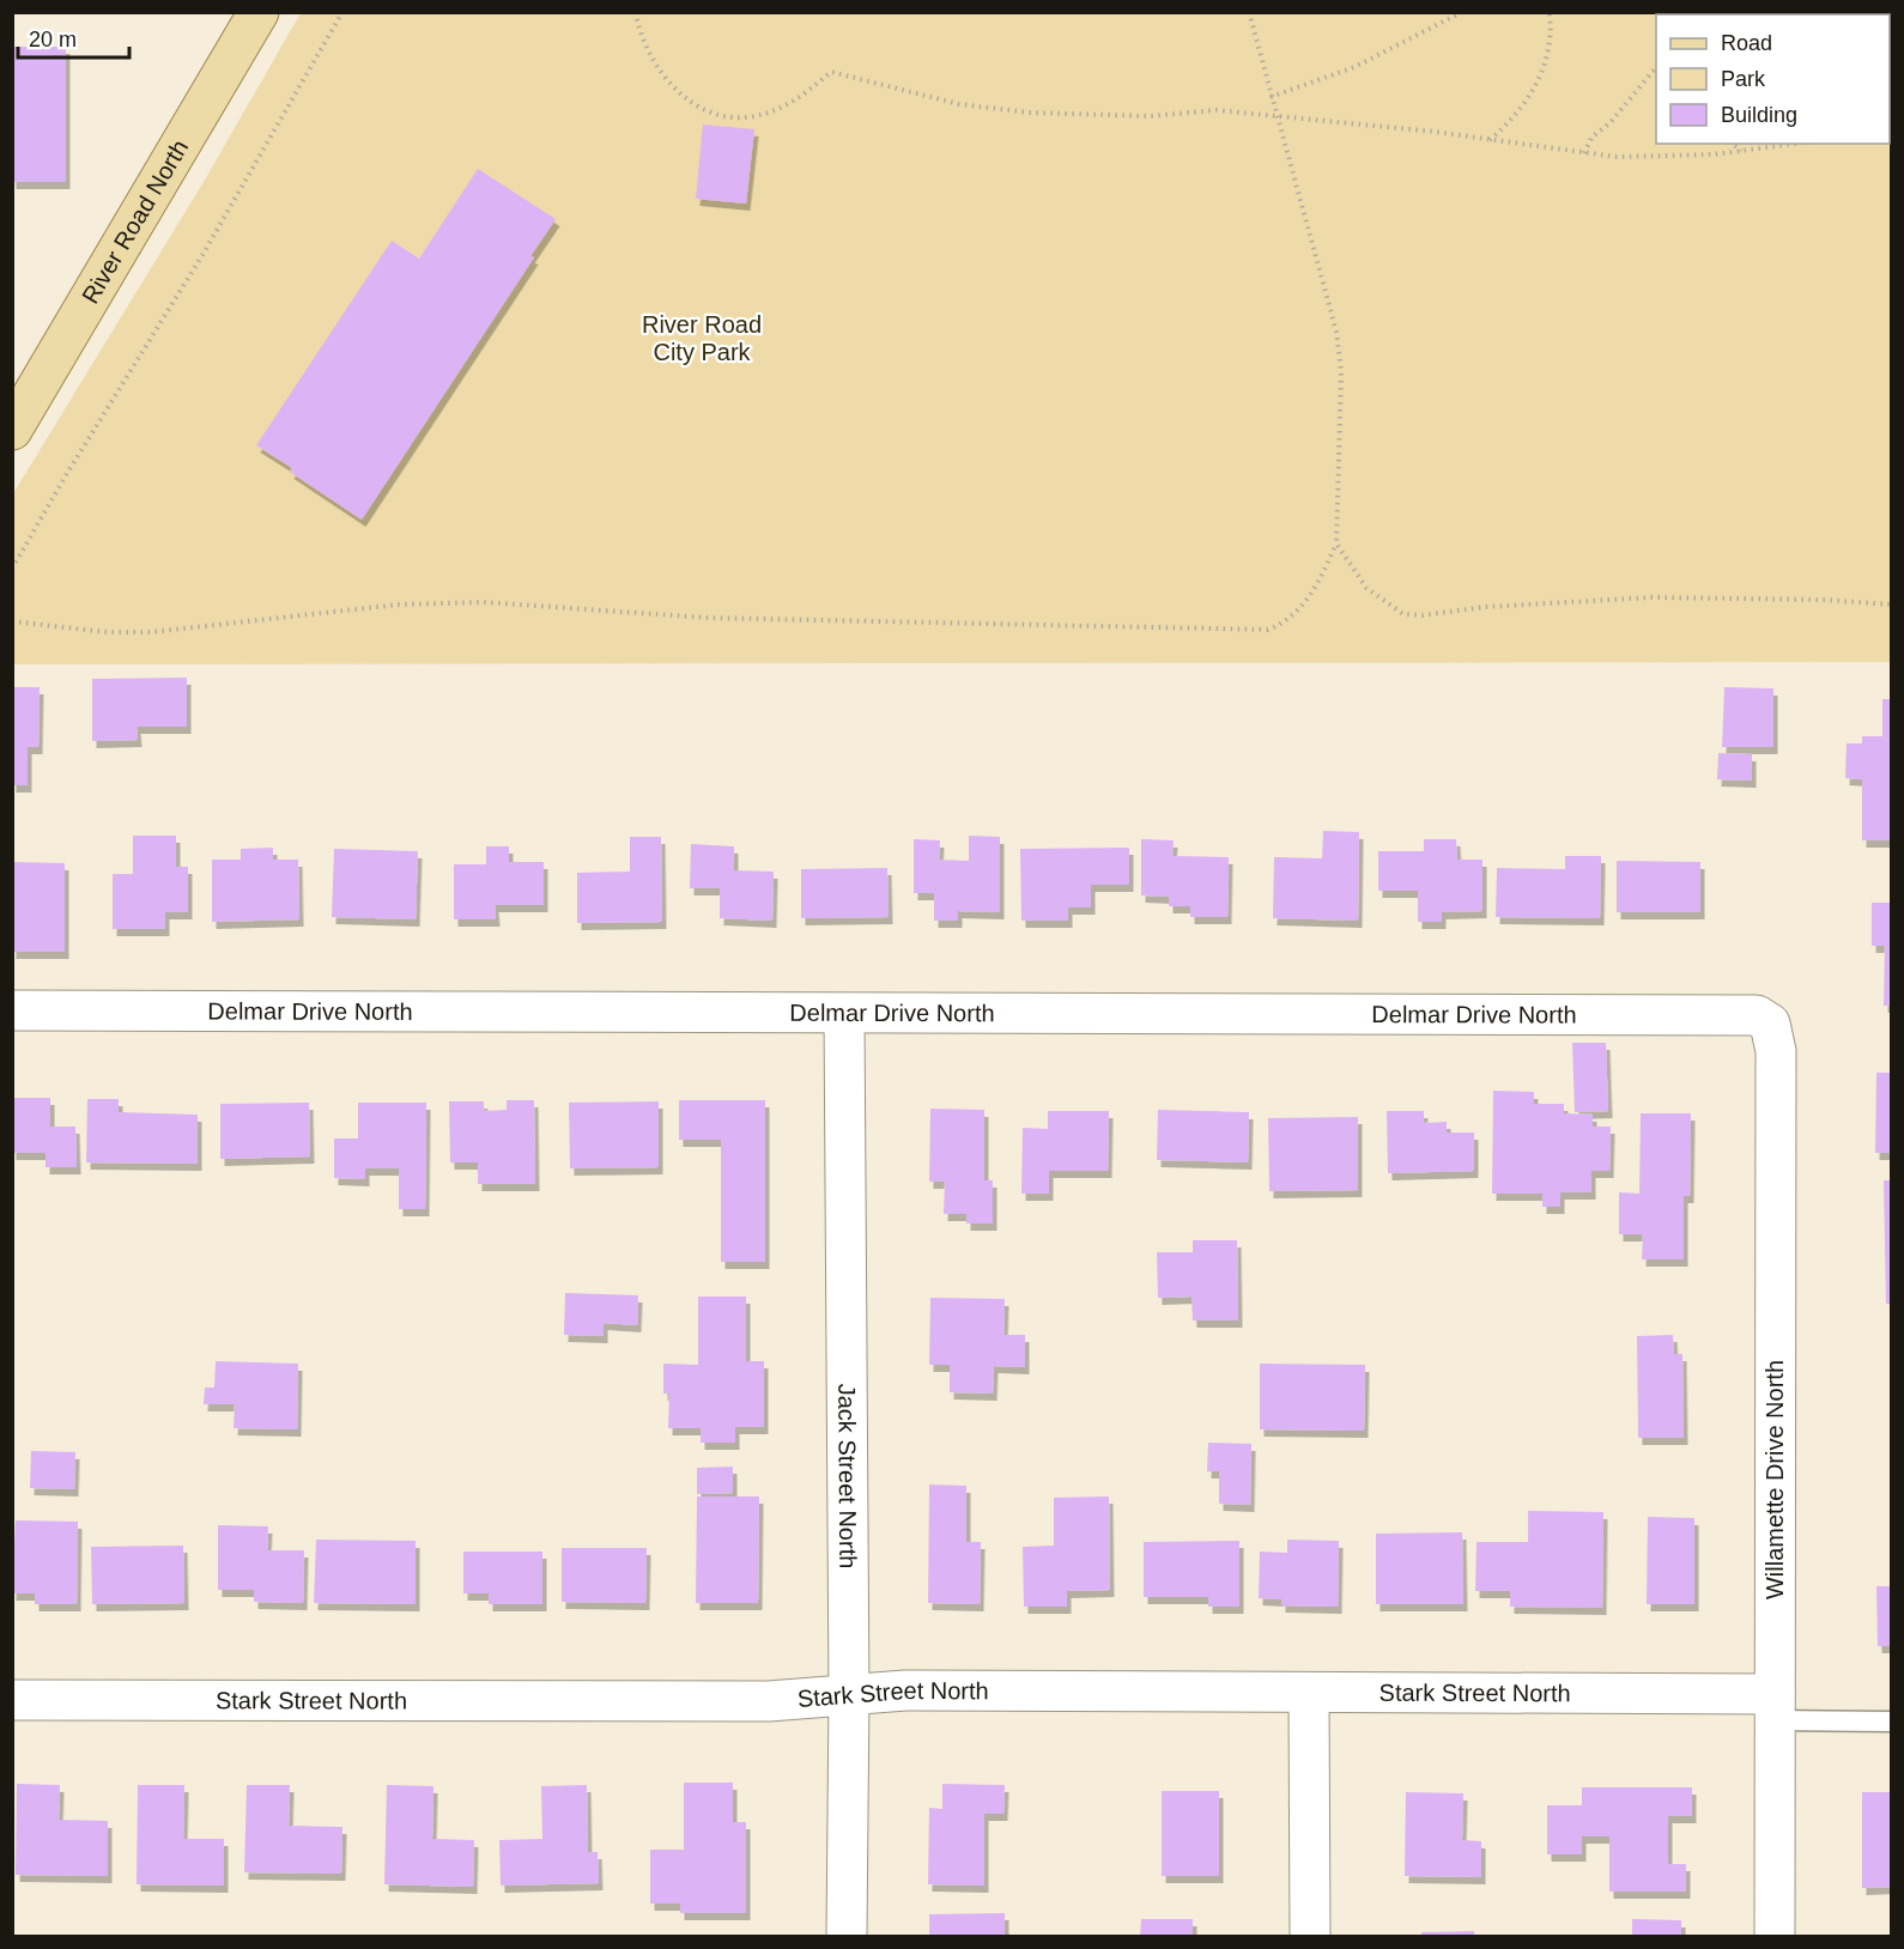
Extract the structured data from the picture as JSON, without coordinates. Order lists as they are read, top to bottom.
{
  "streets": {
    "main road": ["River Road North"],
    "street": [
      "Delmar Drive North",
      "Jack Street North",
      "Willamette Drive North",
      "Stark Street North"
    ]
  },
  "crossings": [
    ["Delmar Drive North", "Jack Street North"],
    ["Delmar Drive North", "Willamette Drive North"],
    ["Jack Street North", "Stark Street North"],
    ["Willamette Drive North", "Stark Street North"]
  ],
  "parks": ["River Road City Park"],
  "legend": ["Road", "Park", "Building"],
  "scale_bar": "20 m"
}
